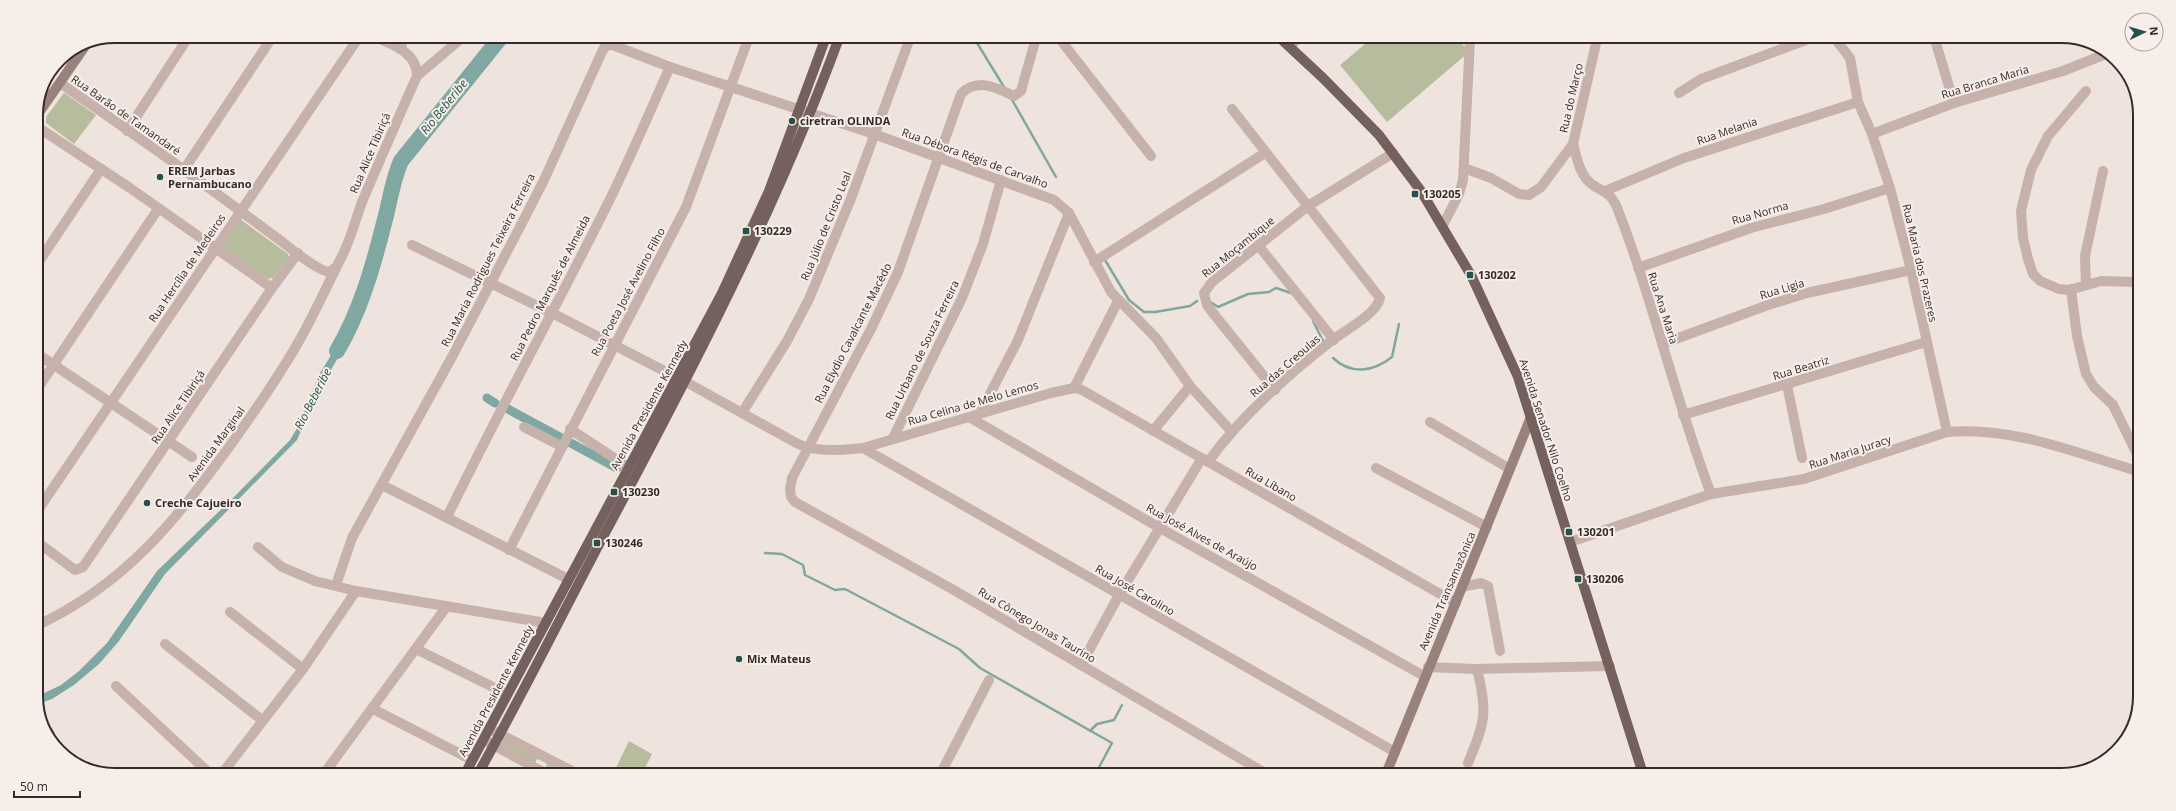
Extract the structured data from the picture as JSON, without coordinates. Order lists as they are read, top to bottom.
{
  "streets": {
    "main road": ["Avenida Presidente Kennedy", "Avenida Senador Nilo Coelho"],
    "street": [
      "Rua Branca Maria",
      "Rua do Março",
      "Rua Barão de Tamandaré",
      "Rua Melania",
      "Rua Alice Tibiriçá",
      "Rua Débora Régis de Carvalho",
      "Rua Norma",
      "Rua Júlio de Cristo Leal",
      "Rua Moçambique",
      "Rua Maria Rodrigues Teixeira Ferreira",
      "Rua Maria dos Prazeres",
      "Rua Hercília de Medeiros",
      "Rua Pedro Marquês de Almeida",
      "Rua Ligia",
      "Rua Poeta José Avelino Filho",
      "Rua Ana Maria",
      "Rua Elydio Cavalcante Macêdo",
      "Rua Urbano de Souza Ferreira",
      "Rua das Creoulas",
      "Rua Beatriz",
      "Rua Celina de Melo Lemos",
      "Avenida Marginal",
      "Rua Maria Juracy",
      "Rua Líbano",
      "Rua José Alves de Araújo",
      "Rua José Carolino",
      "Avenida Transamazônica",
      "Rua Cônego Jonas Taurino"
    ]
  },
  "crossings": [
    ["Rua Branca Maria", "Rua Maria dos Prazeres"],
    ["Rua do Março", "Rua Ana Maria"],
    ["Rua Barão de Tamandaré", "Rua Alice Tibiriçá"],
    ["Rua Barão de Tamandaré", "Rua Hercília de Medeiros"],
    ["Rua Barão de Tamandaré", "Avenida Marginal"],
    ["Rua Melania", "Rua Maria dos Prazeres"],
    ["Rua Melania", "Rua Ana Maria"],
    ["Rua Alice Tibiriçá", "Avenida Marginal"],
    ["Rua Débora Régis de Carvalho", "Rua Júlio de Cristo Leal"],
    ["Rua Débora Régis de Carvalho", "Rua Maria Rodrigues Teixeira Ferreira"],
    ["Rua Débora Régis de Carvalho", "Rua Pedro Marquês de Almeida"],
    ["Rua Débora Régis de Carvalho", "Rua Poeta José Avelino Filho"],
    ["Rua Débora Régis de Carvalho", "Rua Elydio Cavalcante Macêdo"],
    ["Rua Débora Régis de Carvalho", "Rua Urbano de Souza Ferreira"],
    ["Rua Débora Régis de Carvalho", "Rua das Creoulas"],
    ["Rua Débora Régis de Carvalho", "Avenida Presidente Kennedy"],
    ["Rua Norma", "Rua Maria dos Prazeres"],
    ["Rua Norma", "Rua Ana Maria"],
    ["Rua Moçambique", "Rua das Creoulas"],
    ["Rua Moçambique", "Avenida Senador Nilo Coelho"],
    ["Rua Maria dos Prazeres", "Rua Ligia"],
    ["Rua Maria dos Prazeres", "Rua Beatriz"],
    ["Rua Maria dos Prazeres", "Rua Maria Juracy"],
    ["Rua Ligia", "Rua Ana Maria"],
    ["Rua Ana Maria", "Rua Beatriz"],
    ["Rua Ana Maria", "Rua Maria Juracy"],
    ["Rua Elydio Cavalcante Macêdo", "Rua Celina de Melo Lemos"],
    ["Rua Elydio Cavalcante Macêdo", "Rua Cônego Jonas Taurino"],
    ["Rua Urbano de Souza Ferreira", "Rua Celina de Melo Lemos"],
    ["Rua das Creoulas", "Rua Líbano"],
    ["Rua das Creoulas", "Rua José Alves de Araújo"],
    ["Rua das Creoulas", "Rua José Carolino"],
    ["Rua das Creoulas", "Rua Cônego Jonas Taurino"],
    ["Rua Celina de Melo Lemos", "Rua Líbano"],
    ["Rua Celina de Melo Lemos", "Rua José Alves de Araújo"],
    ["Rua Celina de Melo Lemos", "Rua José Carolino"],
    ["Avenida Senador Nilo Coelho", "Rua Maria Juracy"],
    ["Avenida Senador Nilo Coelho", "Rua José Alves de Araújo"],
    ["Avenida Senador Nilo Coelho", "Avenida Transamazônica"],
    ["Rua Líbano", "Avenida Transamazônica"],
    ["Rua José Alves de Araújo", "Avenida Transamazônica"],
    ["Rua José Carolino", "Avenida Transamazônica"]
  ],
  "water": ["Rio Beberibe"],
  "places": {
    "other": [
      "ciretran OLINDA",
      "EREM Jarbas Pernambucano",
      "Creche Cajueiro",
      "Mix Mateus"
    ],
    "transit": [
      "130205",
      "130229",
      "130202",
      "130230",
      "130201",
      "130246",
      "130206"
    ]
  },
  "scale_bar": "50 m",
  "north": "right"
}
